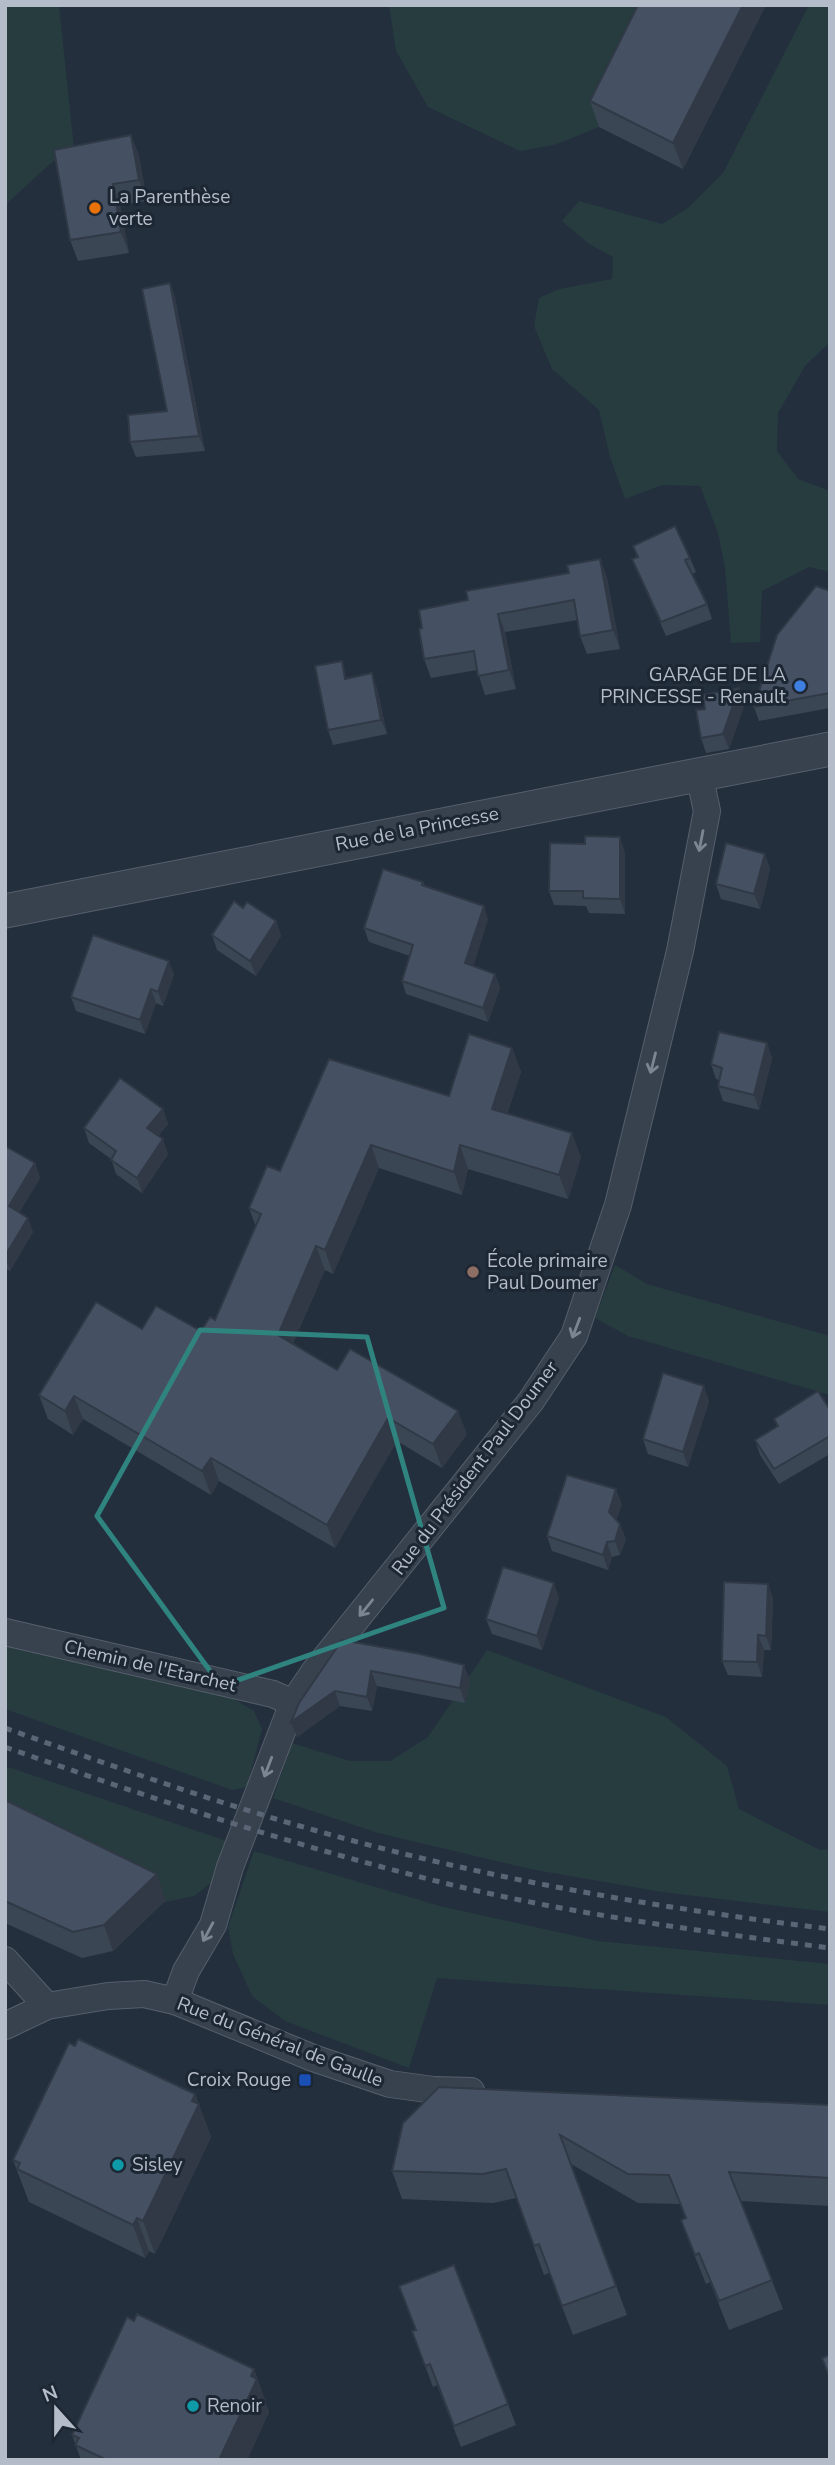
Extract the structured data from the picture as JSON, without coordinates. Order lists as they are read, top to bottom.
{
  "streets": {
    "street": [
      "Rue de la Princesse",
      "Rue du Président Paul Doumer",
      "Chemin de l'Etarchet",
      "Rue du Général de Gaulle"
    ]
  },
  "crossings": [
    ["Rue de la Princesse", "Rue du Président Paul Doumer"],
    ["Rue du Président Paul Doumer", "Chemin de l'Etarchet"],
    ["Rue du Président Paul Doumer", "Rue du Général de Gaulle"]
  ],
  "one_way": ["Rue du Président Paul Doumer"],
  "places": {
    "other": [
      "La Parenthèse verte",
      "GARAGE DE LA PRINCESSE - Renault",
      "École primaire Paul Doumer",
      "Sisley",
      "Renoir"
    ],
    "transit": ["Croix Rouge"]
  },
  "north": "top"
}
